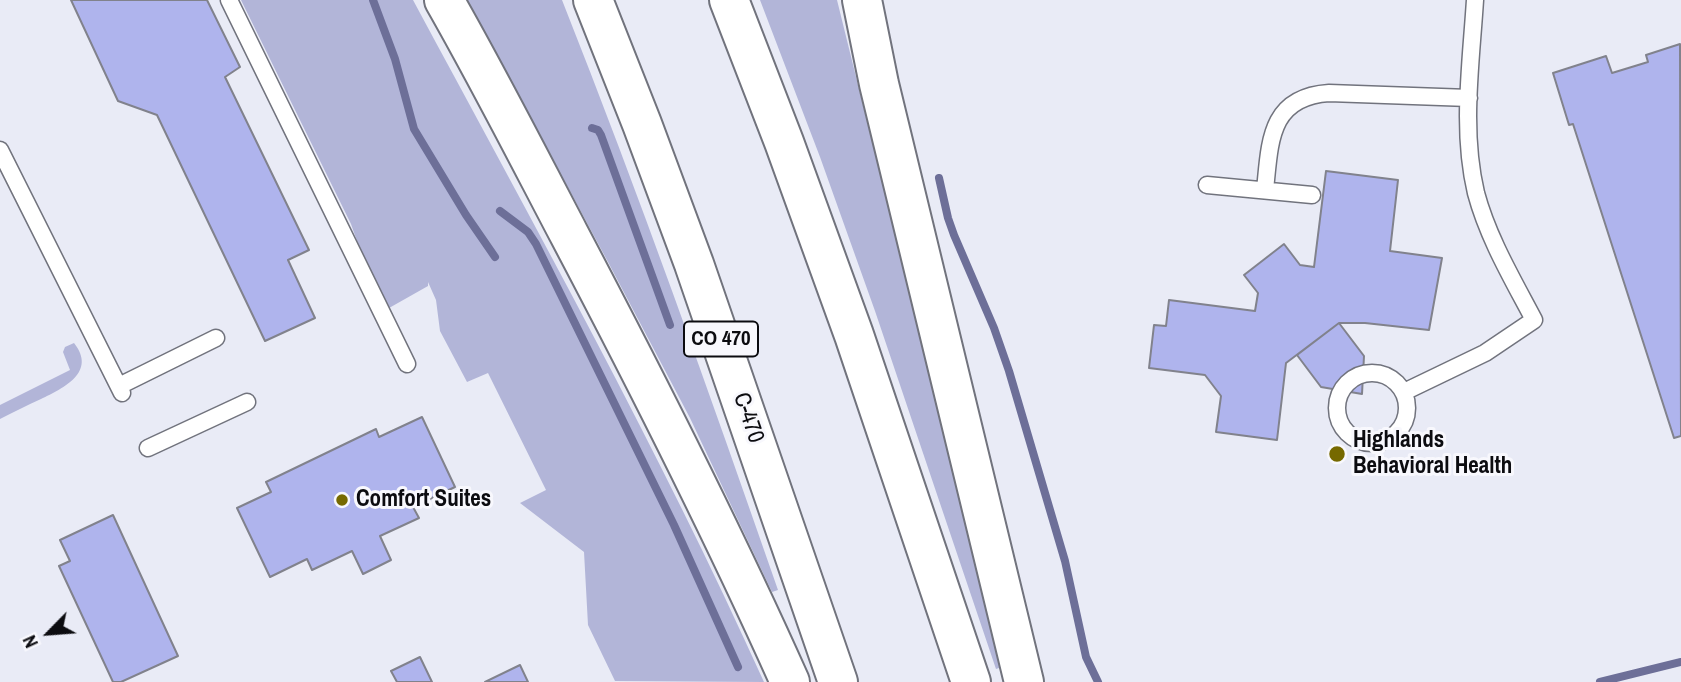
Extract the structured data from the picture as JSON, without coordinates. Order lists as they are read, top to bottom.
{
  "streets": {
    "highway": ["CO 470", "C-470"]
  },
  "places": ["Highlands Behavioral Health", "Comfort Suites"],
  "north": "bottom left"
}
